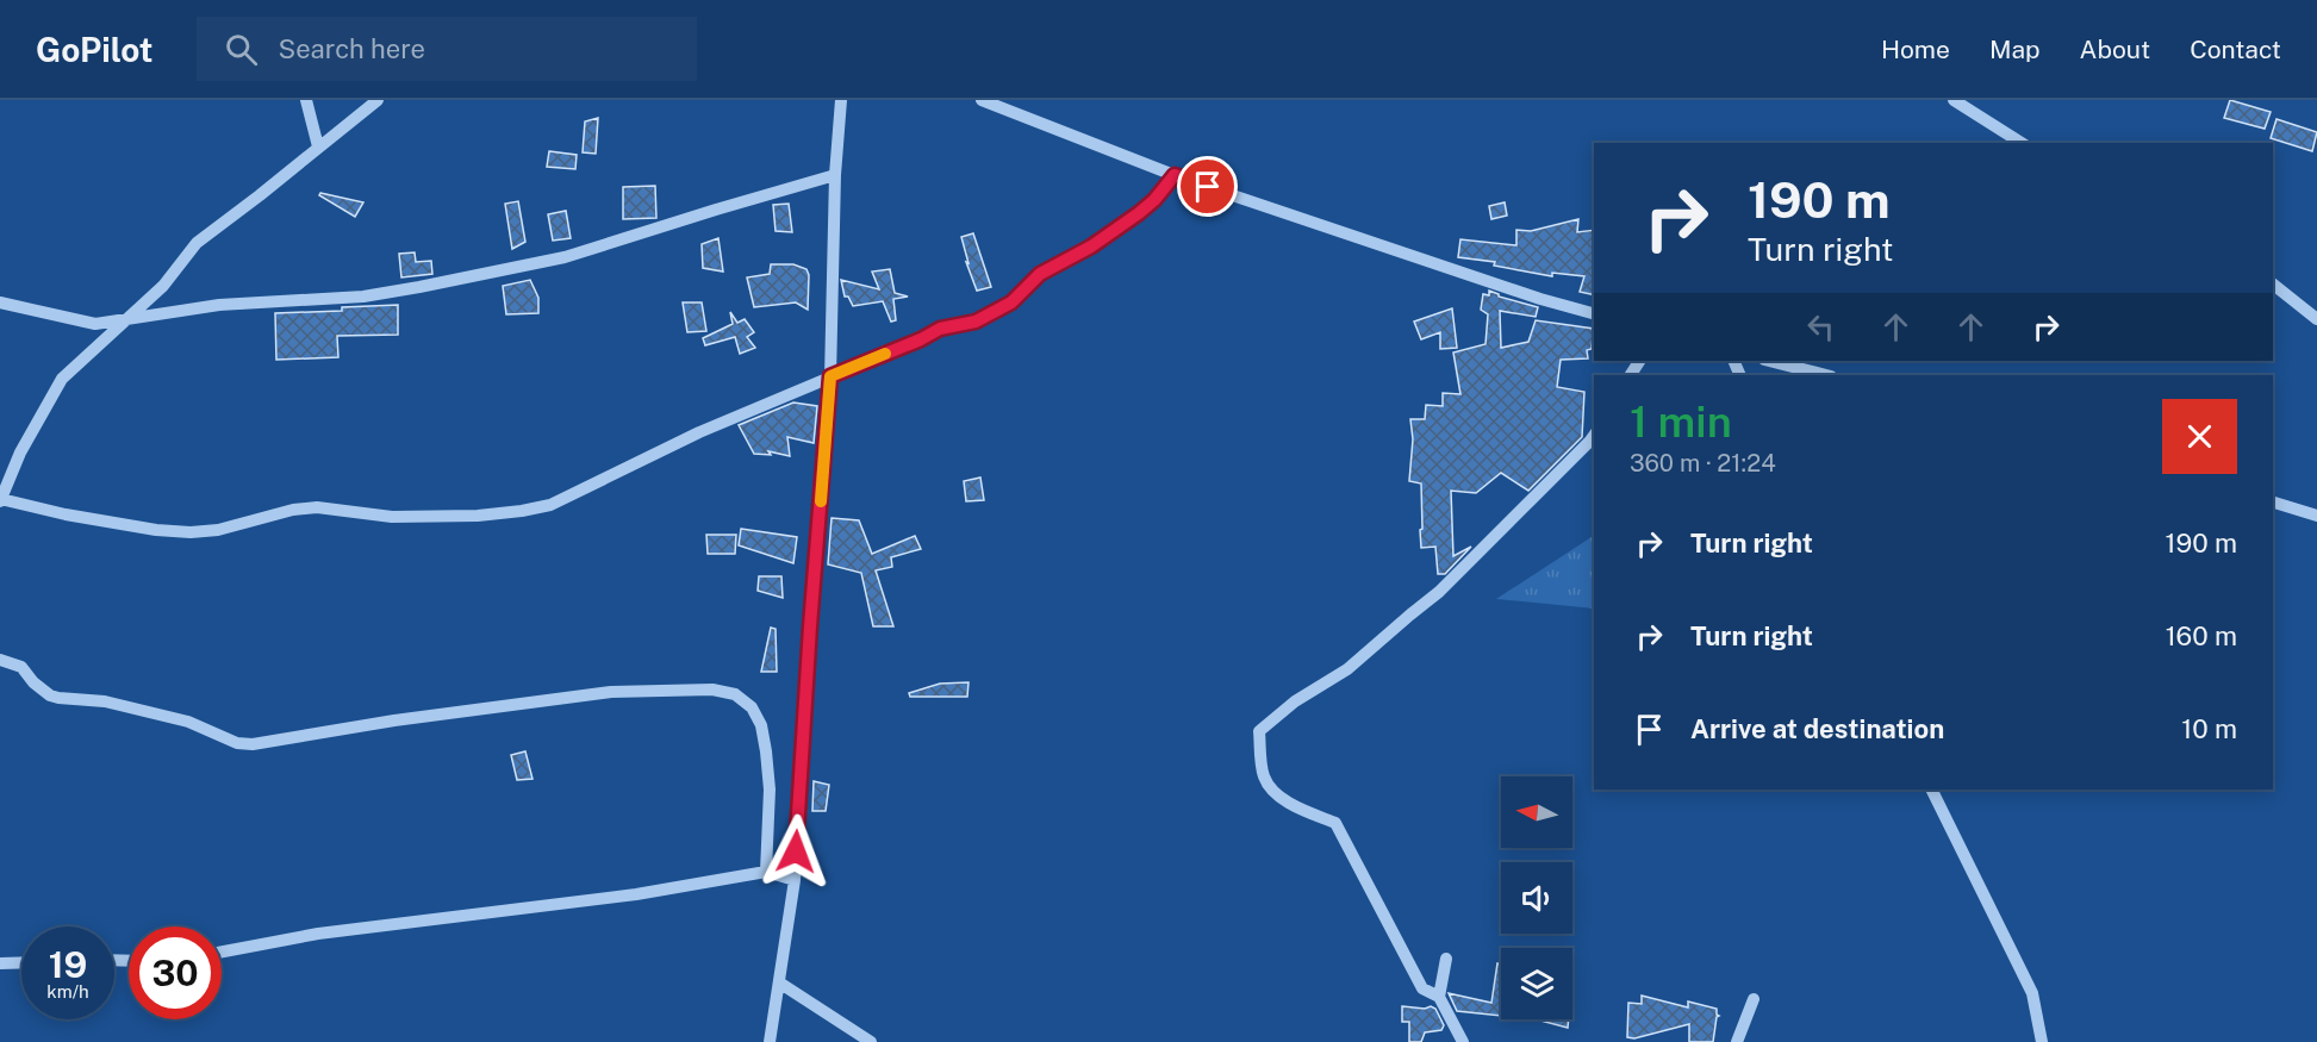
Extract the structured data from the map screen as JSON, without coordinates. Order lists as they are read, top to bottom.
{
  "north": "left",
  "page": {
    "header": "GoPilot",
    "search": "Search here",
    "nav": [
      "Home",
      "Map",
      "About",
      "Contact"
    ],
    "turn": ["190 m", "Turn right"],
    "heading": ["1 min", "360 m · 21:24"],
    "list": [
      {
        "name": "Turn right",
        "value": "190 m"
      },
      {
        "name": "Turn right",
        "value": "160 m"
      },
      {
        "name": "Arrive at destination",
        "value": "10 m"
      }
    ],
    "speed": "19 km/h",
    "limit": "30"
  }
}
